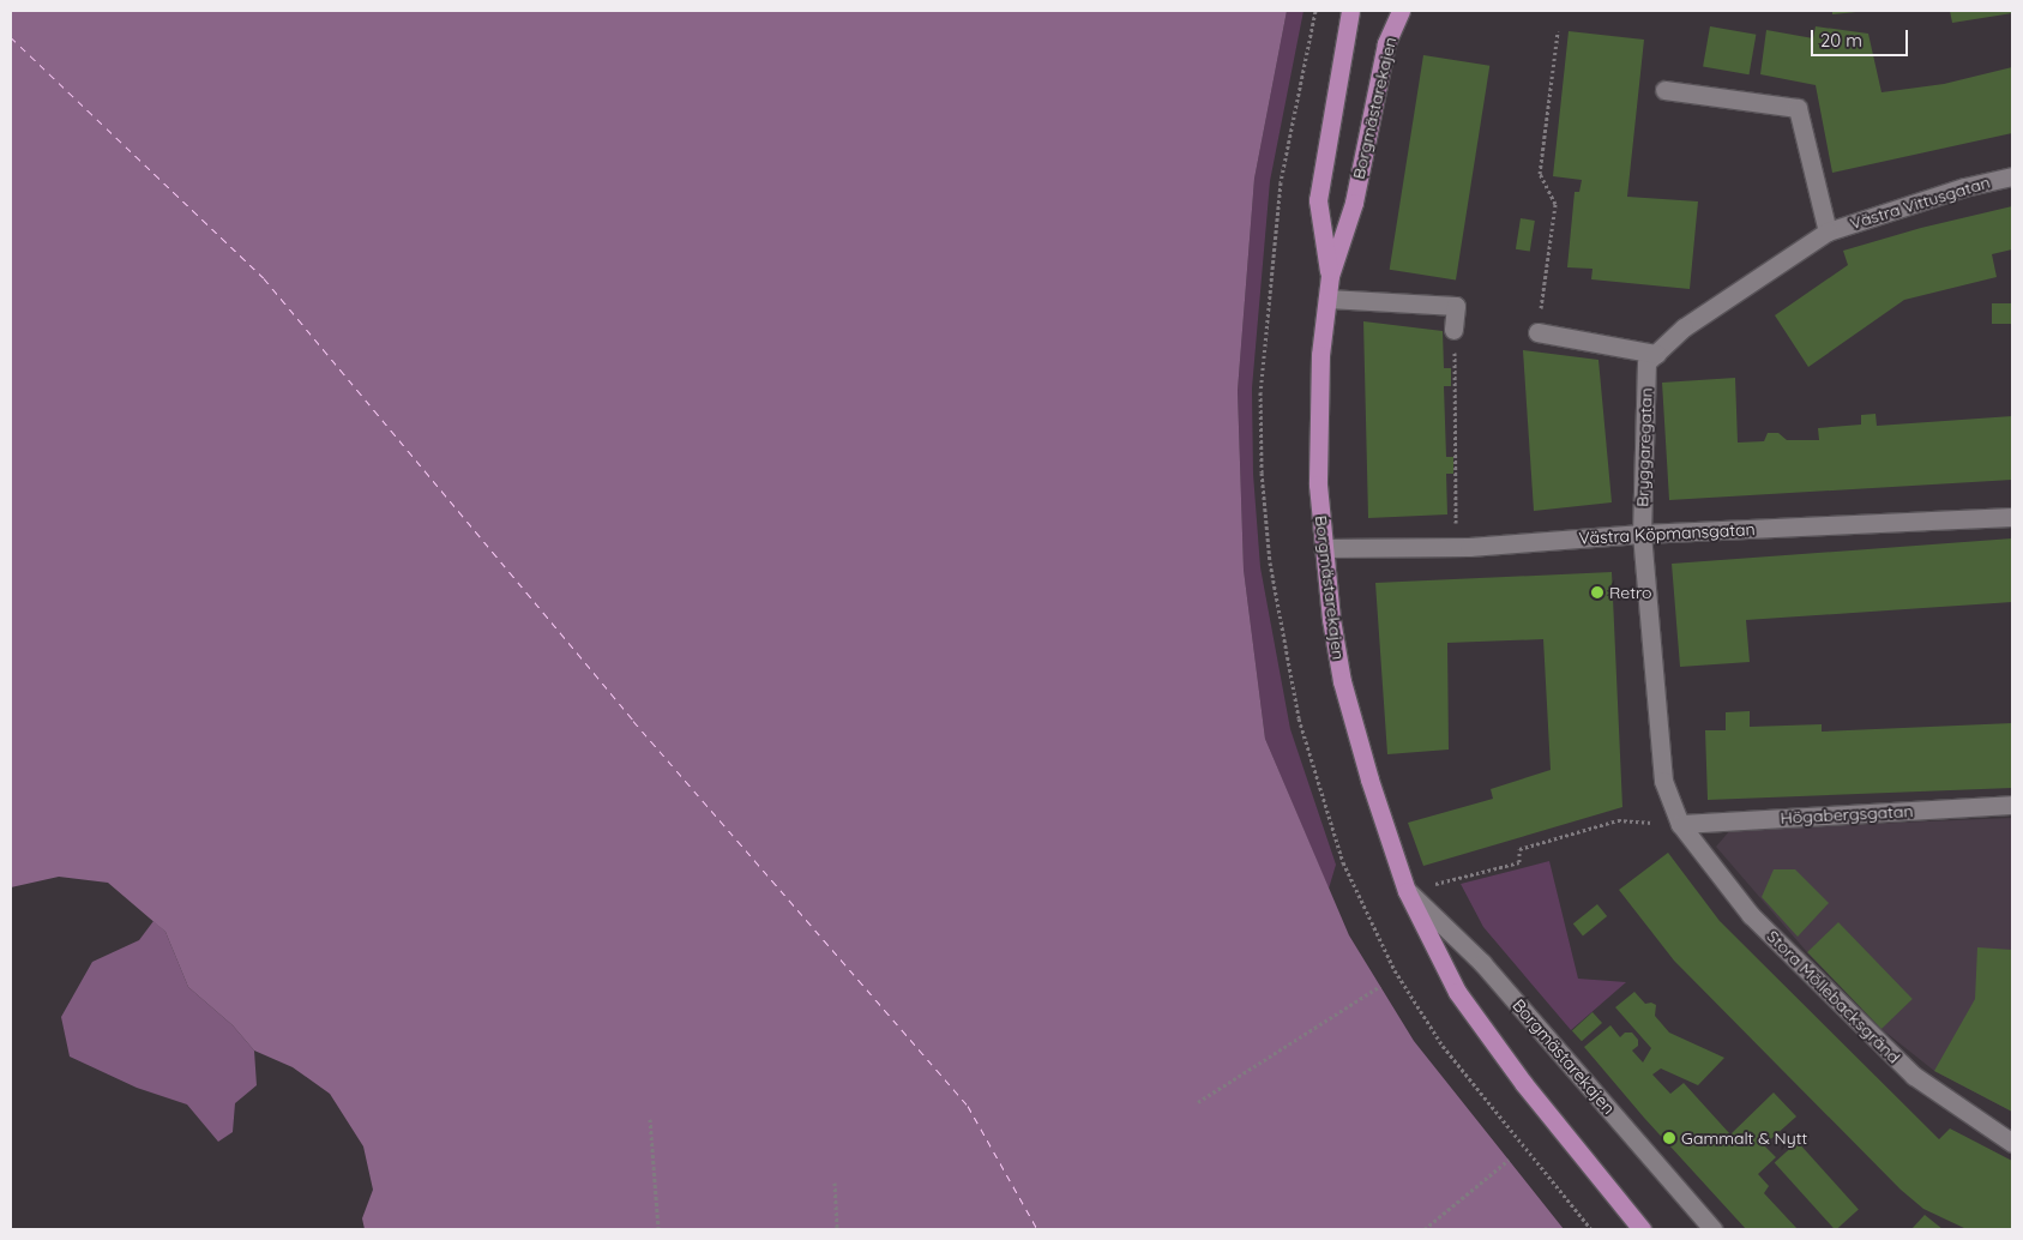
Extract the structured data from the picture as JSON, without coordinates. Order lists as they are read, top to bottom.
{
  "streets": {
    "main road": ["Borgmästarekajen"],
    "street": [
      "Västra Vittusgatan",
      "Bryggaregatan",
      "Västra Köpmansgatan",
      "Högabergsgatan",
      "Stora Möllebacksgränd"
    ]
  },
  "crossings": [
    ["Borgmästarekajen", "Västra Köpmansgatan"],
    ["Västra Vittusgatan", "Bryggaregatan"],
    ["Bryggaregatan", "Västra Köpmansgatan"],
    ["Bryggaregatan", "Högabergsgatan"],
    ["Bryggaregatan", "Stora Möllebacksgränd"],
    ["Högabergsgatan", "Stora Möllebacksgränd"]
  ],
  "places": ["Retro", "Gammalt & Nytt"],
  "scale_bar": "20 m"
}
